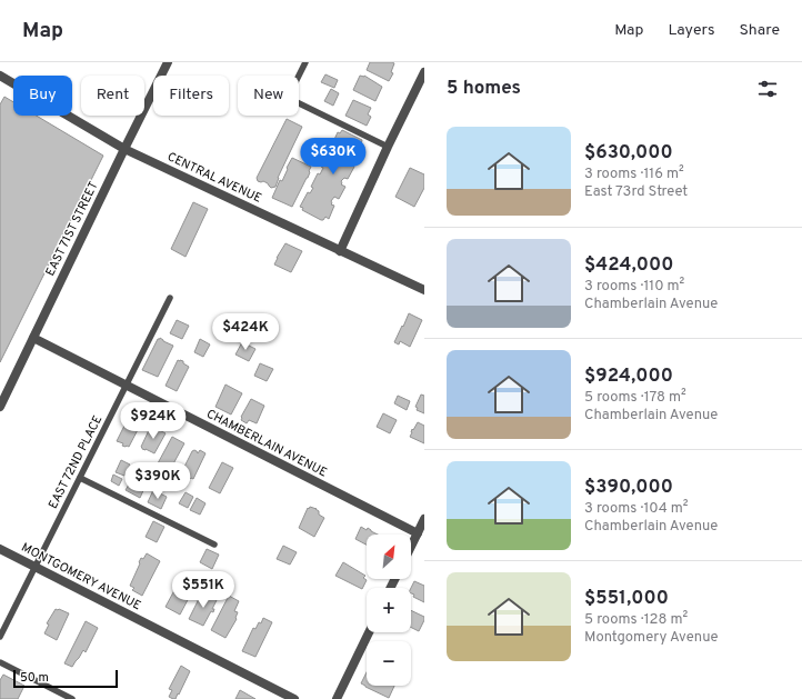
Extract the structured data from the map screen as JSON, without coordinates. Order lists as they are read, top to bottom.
{
  "streets": {
    "street": [
      "CENTRAL AVENUE",
      "EAST 71ST STREET",
      "CHAMBERLAIN AVENUE",
      "MONTGOMERY AVENUE"
    ],
    "lane": ["EAST 72ND PLACE"]
  },
  "crossings": [
    ["CENTRAL AVENUE", "EAST 71ST STREET"],
    ["EAST 71ST STREET", "CHAMBERLAIN AVENUE"],
    ["CHAMBERLAIN AVENUE", "EAST 72ND PLACE"],
    ["EAST 72ND PLACE", "MONTGOMERY AVENUE"]
  ],
  "scale_bar": "50 m",
  "north": "top right",
  "page": {
    "header": "Map",
    "nav": ["Map", "Layers", "Share"],
    "heading": "5 homes",
    "chip": [
      "Buy",
      "Rent",
      "Filters",
      "New"
    ],
    "list": [
      {
        "name": "$630,000",
        "note": "3 rooms · 116 m² · East 73rd Street"
      },
      {
        "name": "$424,000",
        "note": "3 rooms · 110 m² · Chamberlain Avenue"
      },
      {
        "name": "$924,000",
        "note": "5 rooms · 178 m² · Chamberlain Avenue"
      },
      {
        "name": "$390,000",
        "note": "3 rooms · 104 m² · Chamberlain Avenue"
      },
      {
        "name": "$551,000",
        "note": "5 rooms · 128 m² · Montgomery Avenue"
      }
    ],
    "price": [
      "$630K",
      "$424K",
      "$924K",
      "$390K",
      "$551K"
    ],
    "map_buttons": ["+", "−"],
    "scale": "50 m"
  }
}
